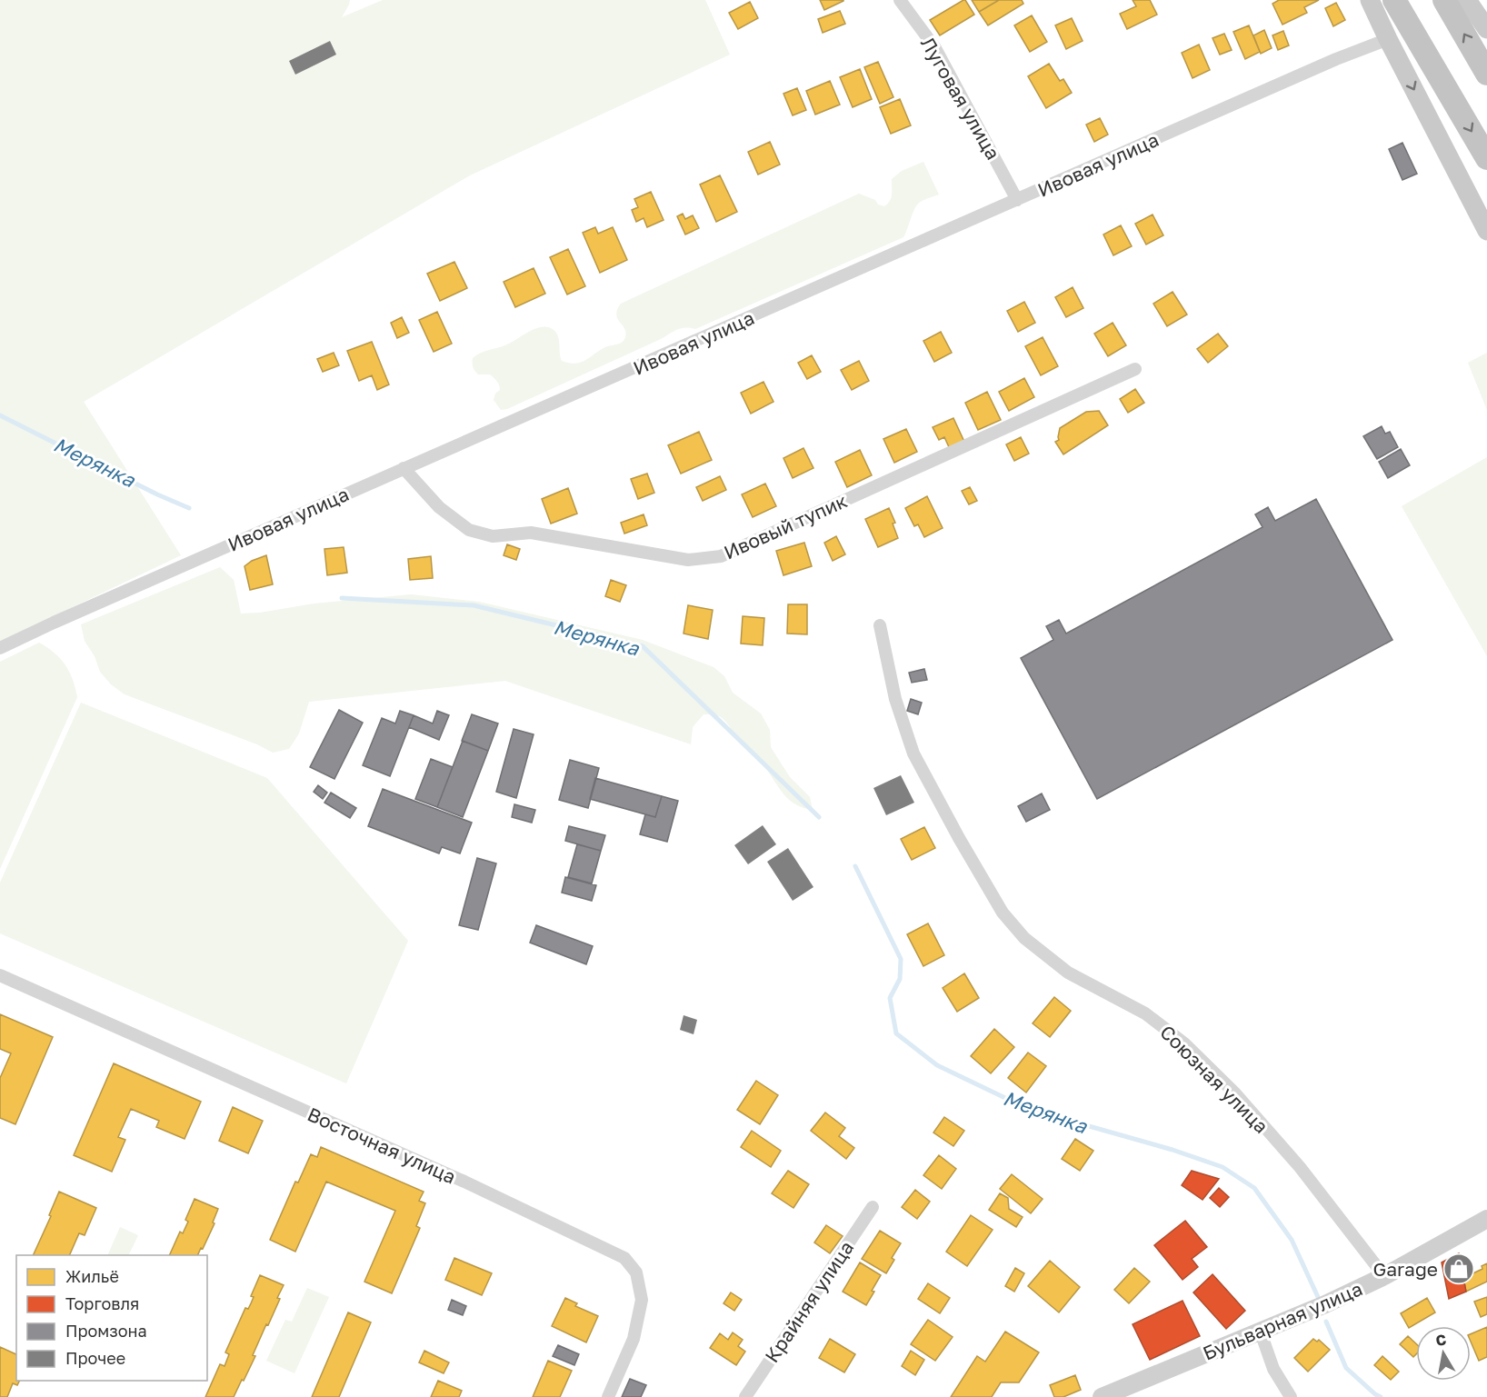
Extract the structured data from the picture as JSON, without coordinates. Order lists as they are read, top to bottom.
{
  "streets": {
    "street": [
      "Луговая улица",
      "Ивовая улица",
      "Ивовый тупик",
      "Союзная улица",
      "Восточная улица",
      "Крайняя улица",
      "Бульварная улица"
    ]
  },
  "crossings": [
    ["Луговая улица", "Ивовая улица"],
    ["Ивовая улица", "Ивовый тупик"],
    ["Союзная улица", "Бульварная улица"]
  ],
  "water": ["Мерянка"],
  "places": {
    "shop": ["Garage"]
  },
  "legend": [
    "Жильё",
    "Торговля",
    "Промзона",
    "Прочее"
  ],
  "north": "top"
}
